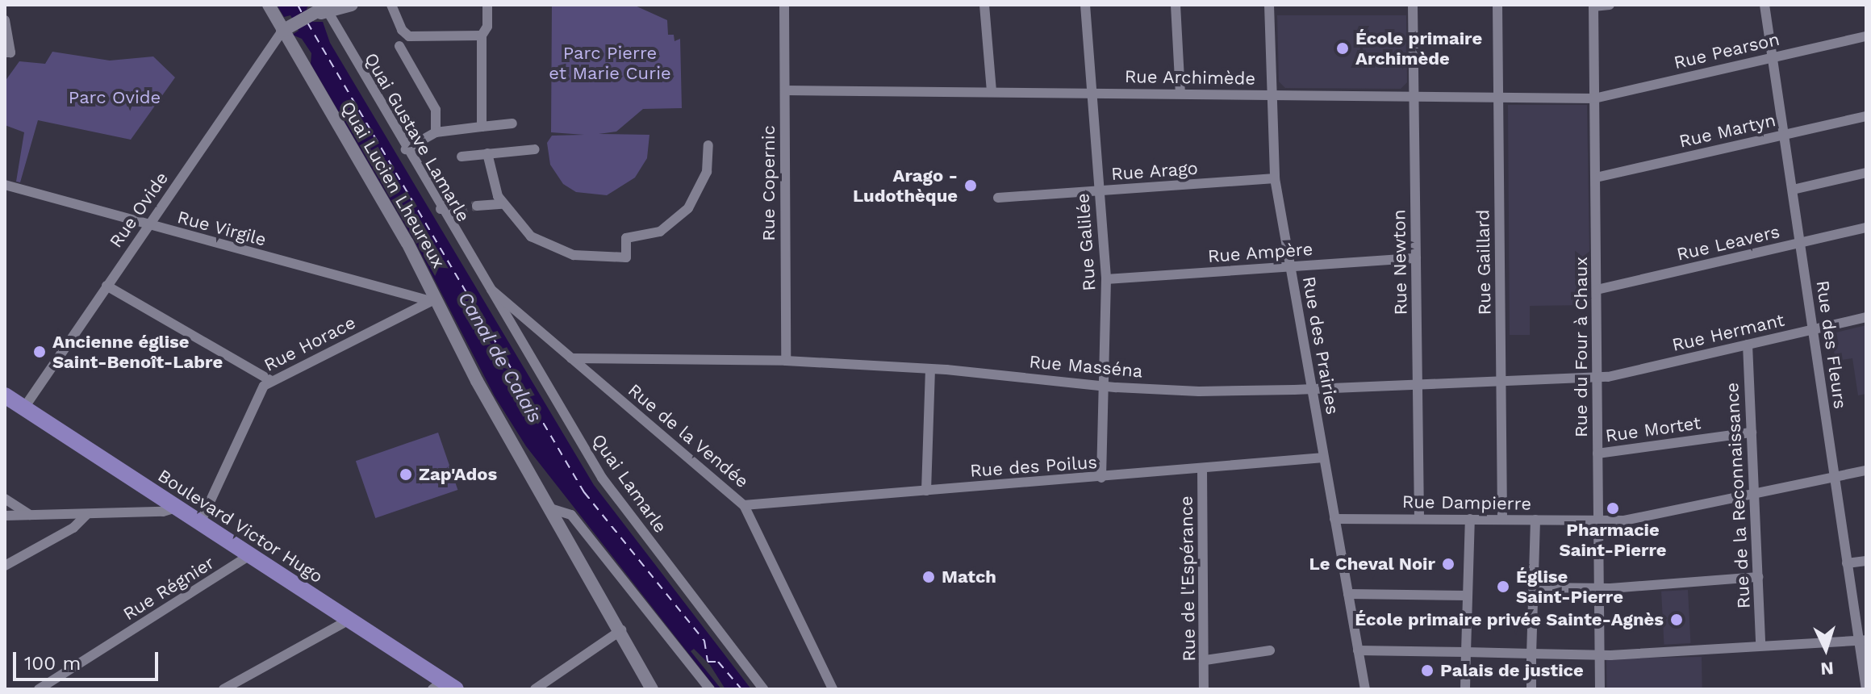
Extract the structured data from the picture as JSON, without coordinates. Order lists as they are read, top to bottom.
{
  "streets": {
    "main road": ["Boulevard Victor Hugo"],
    "street": [
      "Rue Pearson",
      "Rue Archimède",
      "Rue Martyn",
      "Quai Gustave Lamarle",
      "Rue Arago",
      "Rue Copernic",
      "Quai Lucien Lheureux",
      "Rue Ovide",
      "Rue Virgile",
      "Rue Galilée",
      "Rue Leavers",
      "Rue Ampère",
      "Rue Newton",
      "Rue Gaillard",
      "Rue Hermant",
      "Rue Horace",
      "Rue des Fleurs",
      "Rue des Prairies",
      "Rue du Four à Chaux",
      "Rue Masséna",
      "Rue Mortet",
      "Rue de la Vendée",
      "Rue des Poilus",
      "Quai Lamarle",
      "Rue de la Reconnaissance",
      "Rue Dampierre",
      "Rue de l'Espérance",
      "Rue Régnier"
    ]
  },
  "crossings": [
    ["Rue Pearson", "Rue Archimède"],
    ["Rue Pearson", "Rue des Fleurs"],
    ["Rue Pearson", "Rue du Four à Chaux"],
    ["Rue Archimède", "Rue Copernic"],
    ["Rue Archimède", "Rue Galilée"],
    ["Rue Archimède", "Rue Newton"],
    ["Rue Archimède", "Rue Gaillard"],
    ["Rue Archimède", "Rue des Prairies"],
    ["Rue Archimède", "Rue du Four à Chaux"],
    ["Rue Martyn", "Rue des Fleurs"],
    ["Rue Martyn", "Rue du Four à Chaux"],
    ["Quai Gustave Lamarle", "Rue de la Vendée"],
    ["Quai Gustave Lamarle", "Quai Lamarle"],
    ["Rue Arago", "Rue Galilée"],
    ["Rue Arago", "Rue des Prairies"],
    ["Rue Copernic", "Rue Masséna"],
    ["Quai Lucien Lheureux", "Rue Ovide"],
    ["Quai Lucien Lheureux", "Rue Virgile"],
    ["Quai Lucien Lheureux", "Rue Horace"],
    ["Rue Ovide", "Rue Virgile"],
    ["Rue Ovide", "Boulevard Victor Hugo"],
    ["Rue Virgile", "Rue Horace"],
    ["Rue Galilée", "Rue Ampère"],
    ["Rue Galilée", "Rue Masséna"],
    ["Rue Galilée", "Rue des Poilus"],
    ["Rue Leavers", "Rue des Fleurs"],
    ["Rue Leavers", "Rue du Four à Chaux"],
    ["Rue Ampère", "Rue Newton"],
    ["Rue Ampère", "Rue des Prairies"],
    ["Rue Newton", "Rue Masséna"],
    ["Rue Newton", "Rue Dampierre"],
    ["Rue Gaillard", "Rue Masséna"],
    ["Rue Gaillard", "Rue Dampierre"],
    ["Rue Hermant", "Rue des Fleurs"],
    ["Rue Hermant", "Rue du Four à Chaux"],
    ["Rue Hermant", "Rue Masséna"],
    ["Rue Hermant", "Rue de la Reconnaissance"],
    ["Rue Horace", "Boulevard Victor Hugo"],
    ["Rue des Fleurs", "Rue Dampierre"],
    ["Rue des Prairies", "Rue Masséna"],
    ["Rue des Prairies", "Rue des Poilus"],
    ["Rue des Prairies", "Rue Dampierre"],
    ["Rue du Four à Chaux", "Rue Masséna"],
    ["Rue du Four à Chaux", "Rue Mortet"],
    ["Rue du Four à Chaux", "Rue Dampierre"],
    ["Rue Masséna", "Rue de la Vendée"],
    ["Rue Mortet", "Rue de la Reconnaissance"],
    ["Rue de la Vendée", "Rue des Poilus"],
    ["Rue de la Vendée", "Quai Lamarle"],
    ["Rue des Poilus", "Rue de l'Espérance"],
    ["Rue de la Reconnaissance", "Rue Dampierre"],
    ["Boulevard Victor Hugo", "Rue Régnier"]
  ],
  "water": ["Canal de Calais"],
  "parks": ["Parc Pierre et Marie Curie", "Parc Ovide"],
  "places": [
    "École primaire Archimède",
    "Arago - Ludothèque",
    "Ancienne église Saint-Benoît-Labre",
    "Zap'Ados",
    "Pharmacie Saint-Pierre",
    "Le Cheval Noir",
    "Match",
    "Église Saint-Pierre",
    "École primaire privée Sainte-Agnès",
    "Palais de justice"
  ],
  "scale_bar": "100 m",
  "north": "bottom"
}
